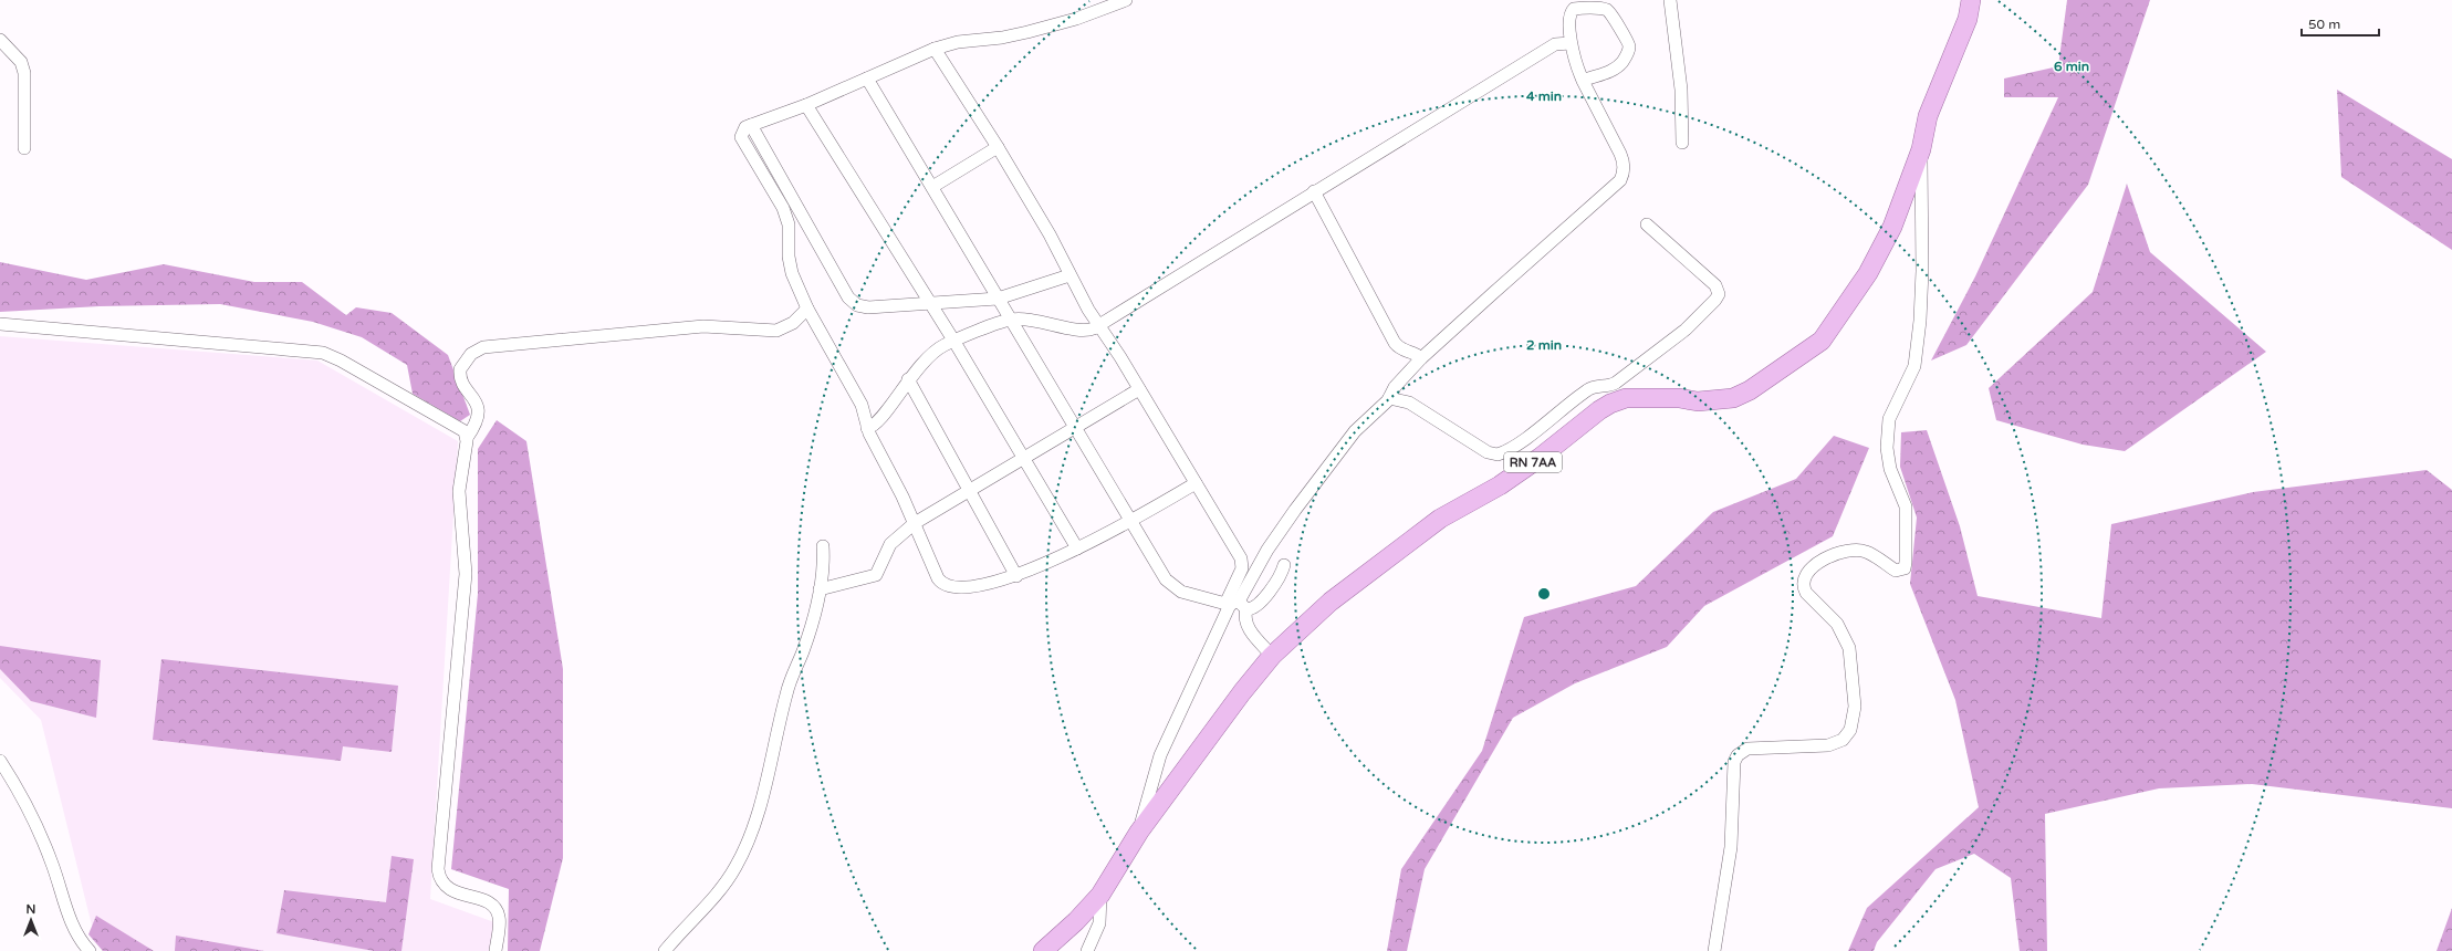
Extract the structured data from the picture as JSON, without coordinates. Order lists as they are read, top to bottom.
{
  "streets": {
    "main road": ["RN 7AA"]
  },
  "scale_bar": "50 m",
  "north": "top",
  "rings": ["6 min", "4 min", "2 min"]
}
